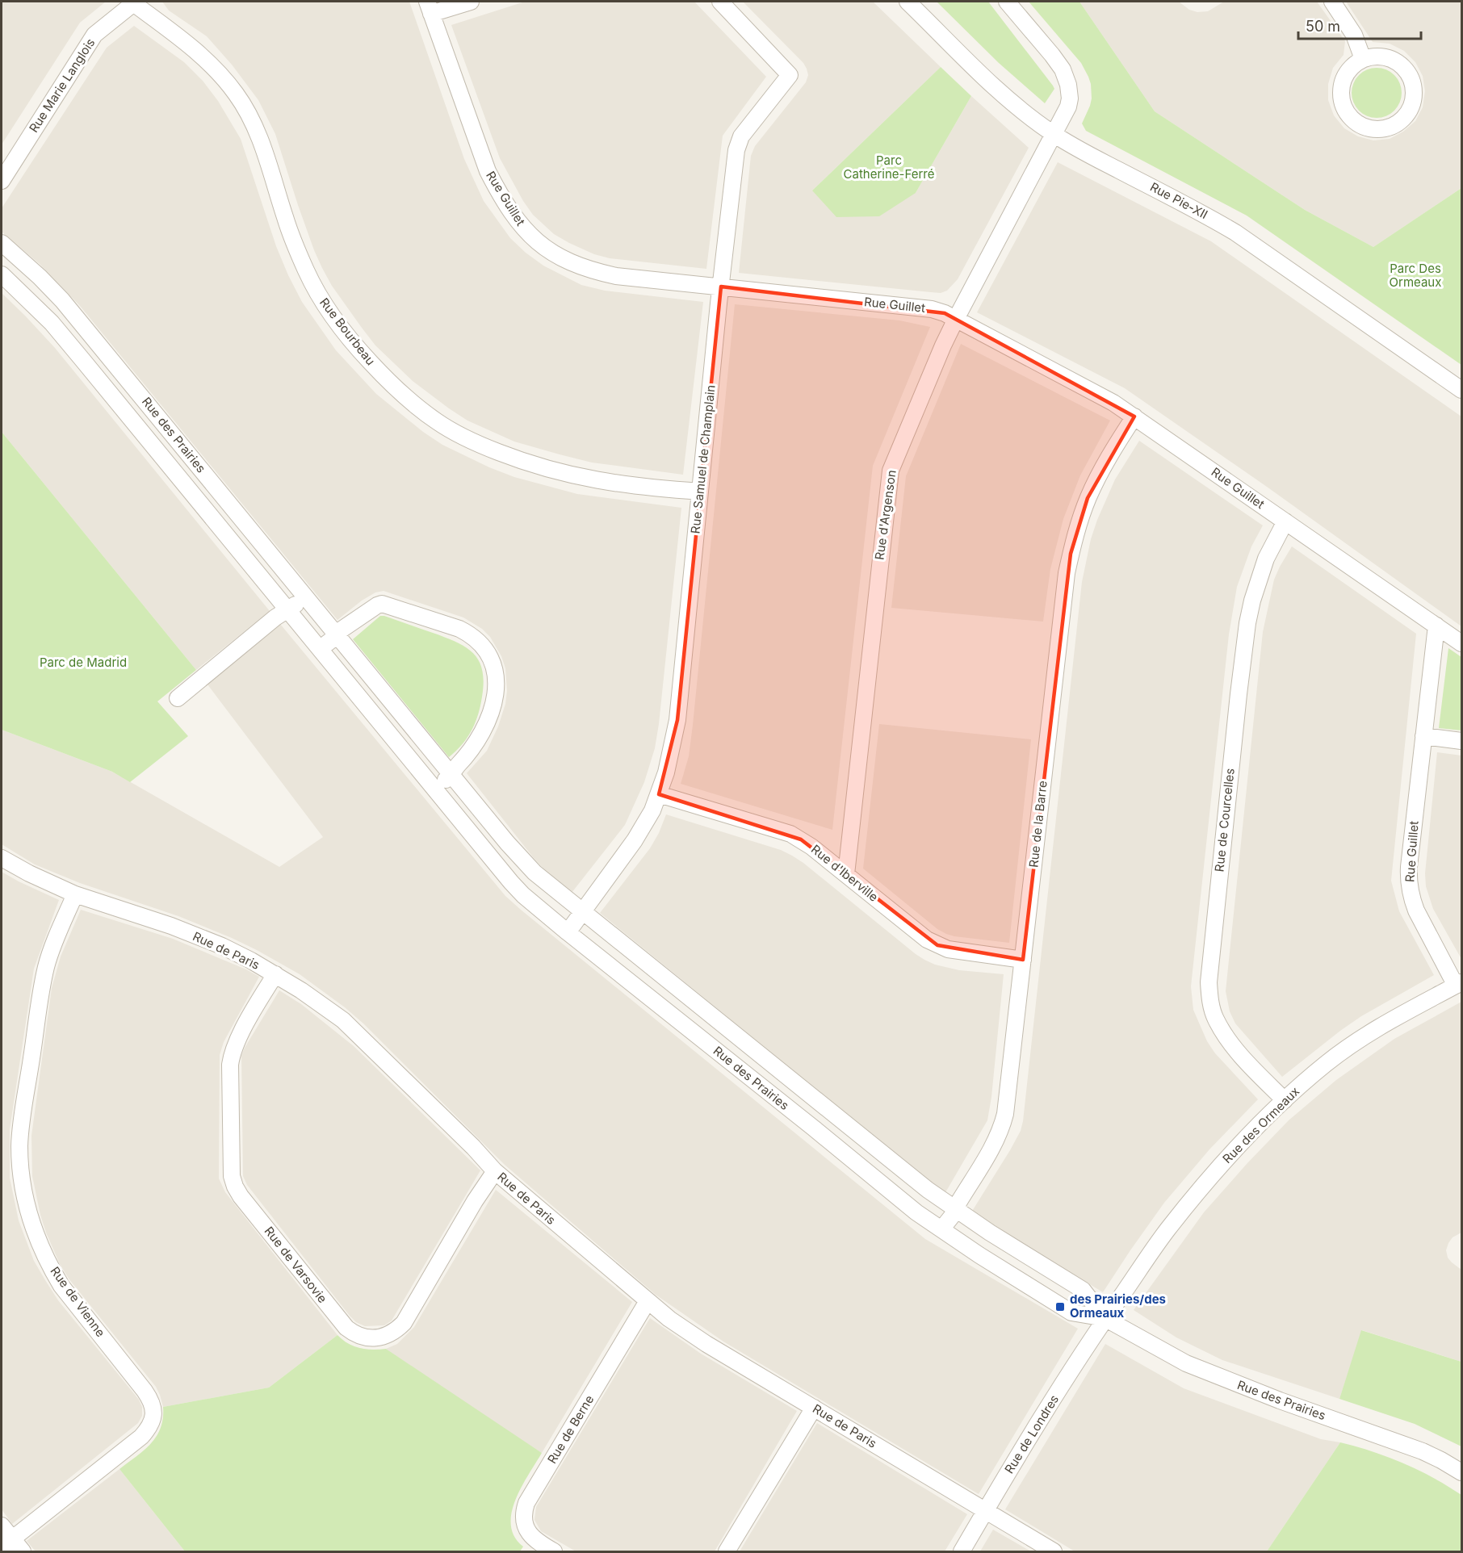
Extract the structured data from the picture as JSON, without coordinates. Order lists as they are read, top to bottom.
{
  "streets": {
    "street": [
      "Rue Marie Langlois",
      "Rue Guillet",
      "Rue Pie-XII",
      "Rue Bourbeau",
      "Rue des Prairies",
      "Rue Samuel de Champlain",
      "Rue d'Argenson",
      "Rue de Courcelles",
      "Rue de la Barre",
      "Rue d'Iberville",
      "Rue de Paris",
      "Rue des Ormeaux",
      "Rue de Varsovie",
      "Rue de Vienne",
      "Rue de Berne",
      "Rue de Londres"
    ]
  },
  "crossings": [
    ["Rue Marie Langlois", "Rue Bourbeau"],
    ["Rue Guillet", "Rue Samuel de Champlain"],
    ["Rue Guillet", "Rue d'Argenson"],
    ["Rue Guillet", "Rue de Courcelles"],
    ["Rue Guillet", "Rue de la Barre"],
    ["Rue Guillet", "Rue des Ormeaux"],
    ["Rue Pie-XII", "Rue d'Argenson"],
    ["Rue Bourbeau", "Rue Samuel de Champlain"],
    ["Rue des Prairies", "Rue Samuel de Champlain"],
    ["Rue des Prairies", "Rue de la Barre"],
    ["Rue des Prairies", "Rue des Ormeaux"],
    ["Rue des Prairies", "Rue de Londres"],
    ["Rue Samuel de Champlain", "Rue d'Iberville"],
    ["Rue d'Argenson", "Rue d'Iberville"],
    ["Rue de Courcelles", "Rue des Ormeaux"],
    ["Rue de la Barre", "Rue d'Iberville"],
    ["Rue de Paris", "Rue de Varsovie"],
    ["Rue de Paris", "Rue de Vienne"],
    ["Rue de Paris", "Rue de Berne"],
    ["Rue de Paris", "Rue de Londres"],
    ["Rue des Ormeaux", "Rue de Londres"]
  ],
  "parks": ["Parc Catherine-Ferré", "Parc Des Ormeaux", "Parc de Madrid"],
  "places": {
    "transit": ["des Prairies/des Ormeaux"]
  },
  "scale_bar": "50 m"
}
